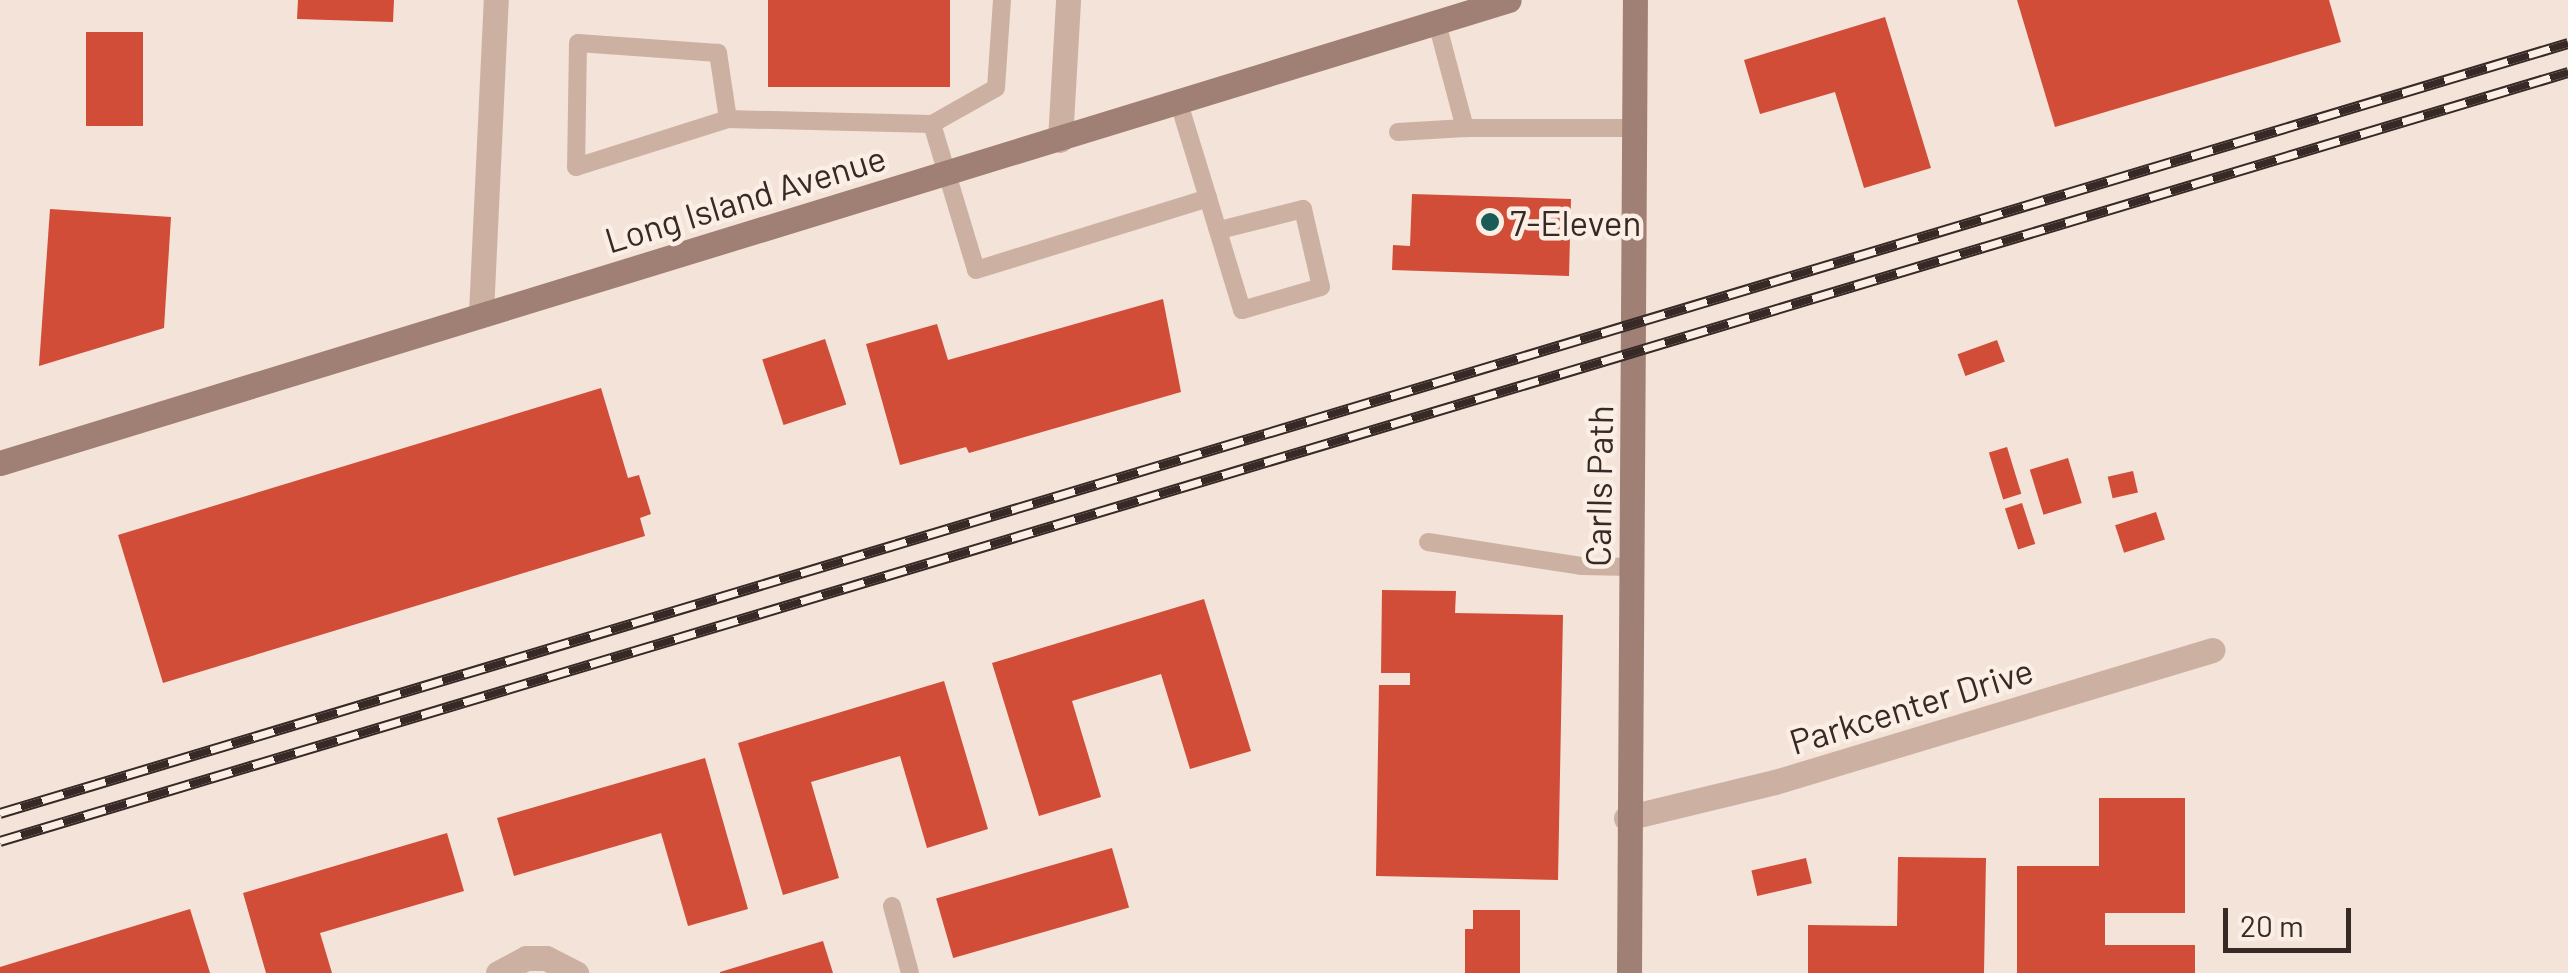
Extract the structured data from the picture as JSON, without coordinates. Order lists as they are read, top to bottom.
{
  "streets": {
    "street": ["Long Island Avenue", "Carlls Path", "Parkcenter Drive"]
  },
  "crossings": [
    ["Carlls Path", "Parkcenter Drive"]
  ],
  "places": ["7-Eleven"],
  "scale_bar": "20 m"
}
